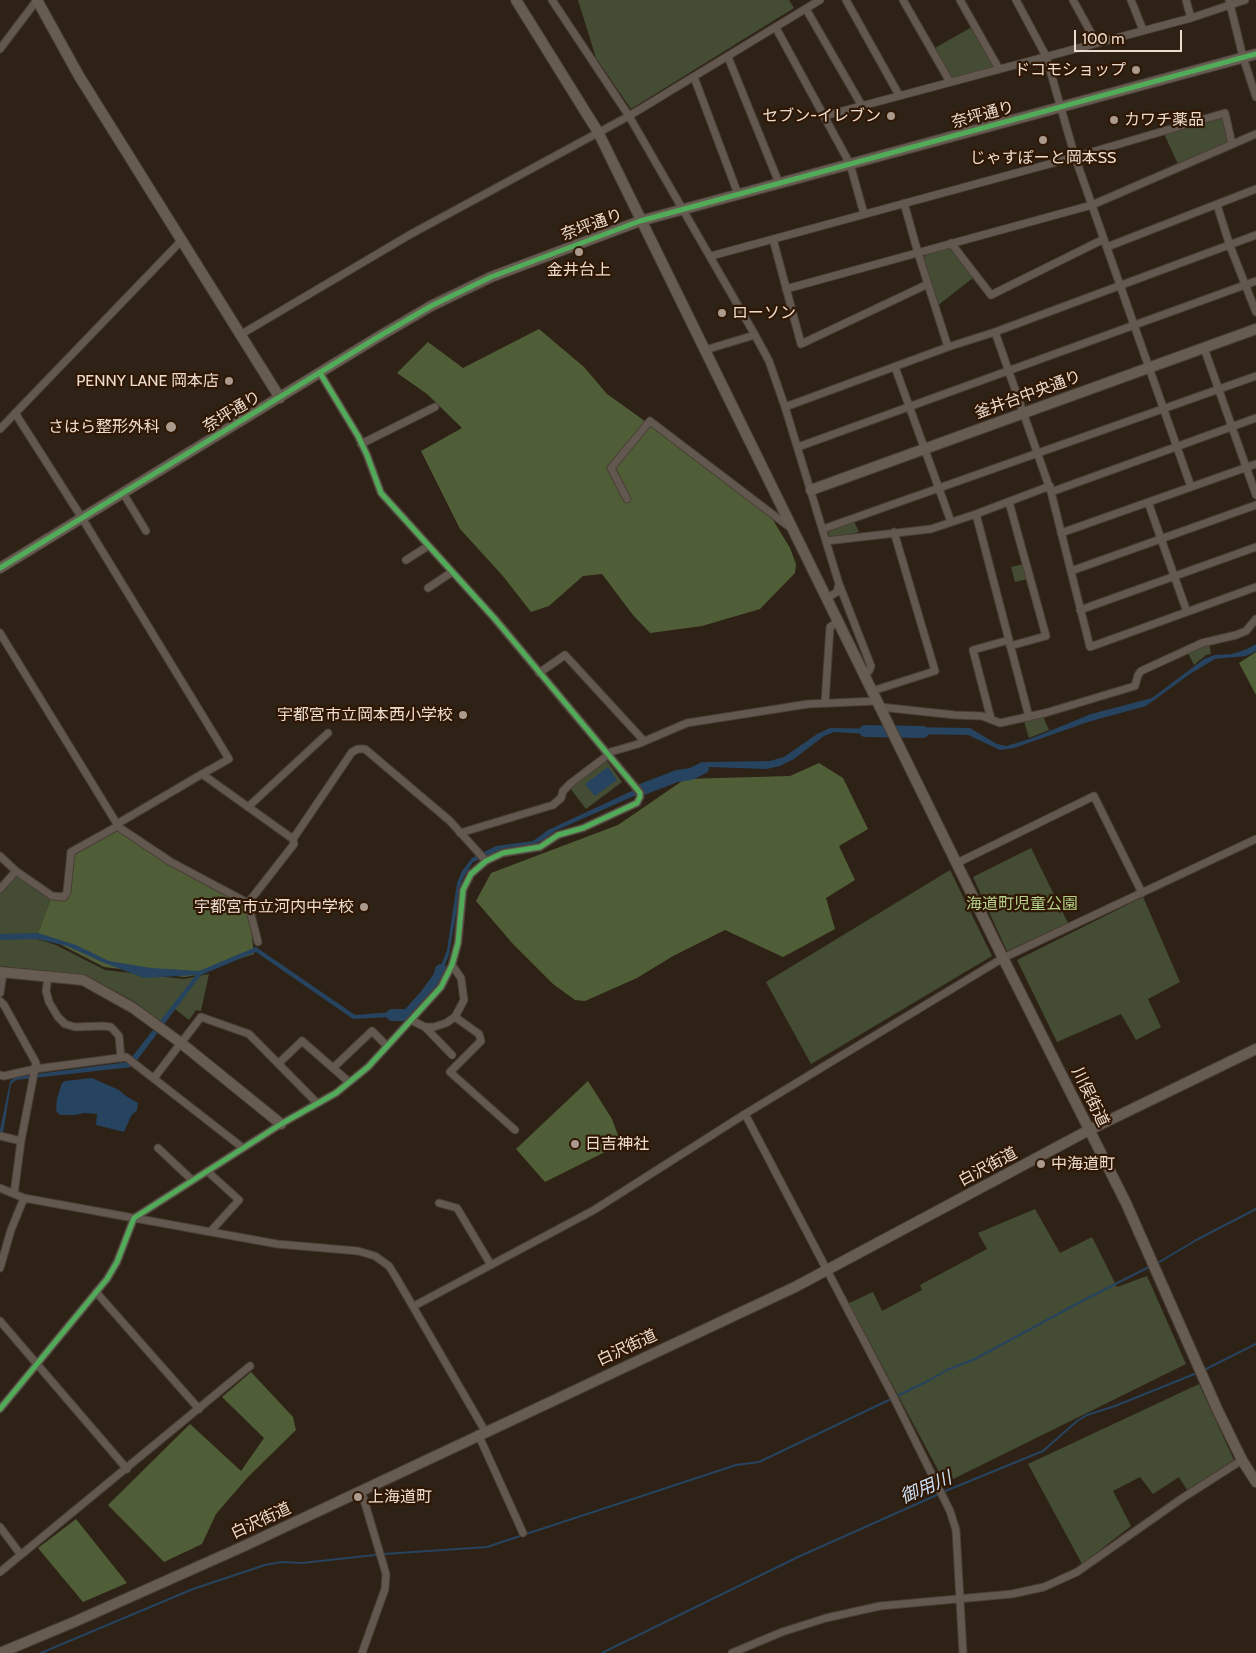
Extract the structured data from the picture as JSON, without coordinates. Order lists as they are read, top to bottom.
{
  "streets": {
    "main road": [
      "奈坪通り",
      "釜井台中央通り",
      "川俣街道",
      "白沢街道"
    ]
  },
  "crossings": [
    ["奈坪通り", "川俣街道"],
    ["川俣街道", "白沢街道"]
  ],
  "water": ["御用川"],
  "parks": ["海道町児童公園"],
  "places": [
    "ドコモショップ",
    "セブン-イレブン",
    "カワチ薬品",
    "じゃすぽーと岡本SS",
    "金井台上",
    "ローソン",
    "PENNY LANE 岡本店",
    "さはら整形外科",
    "宇都宮市立岡本西小学校",
    "宇都宮市立河内中学校",
    "日吉神社",
    "中海道町",
    "上海道町"
  ],
  "scale_bar": "100 m"
}
